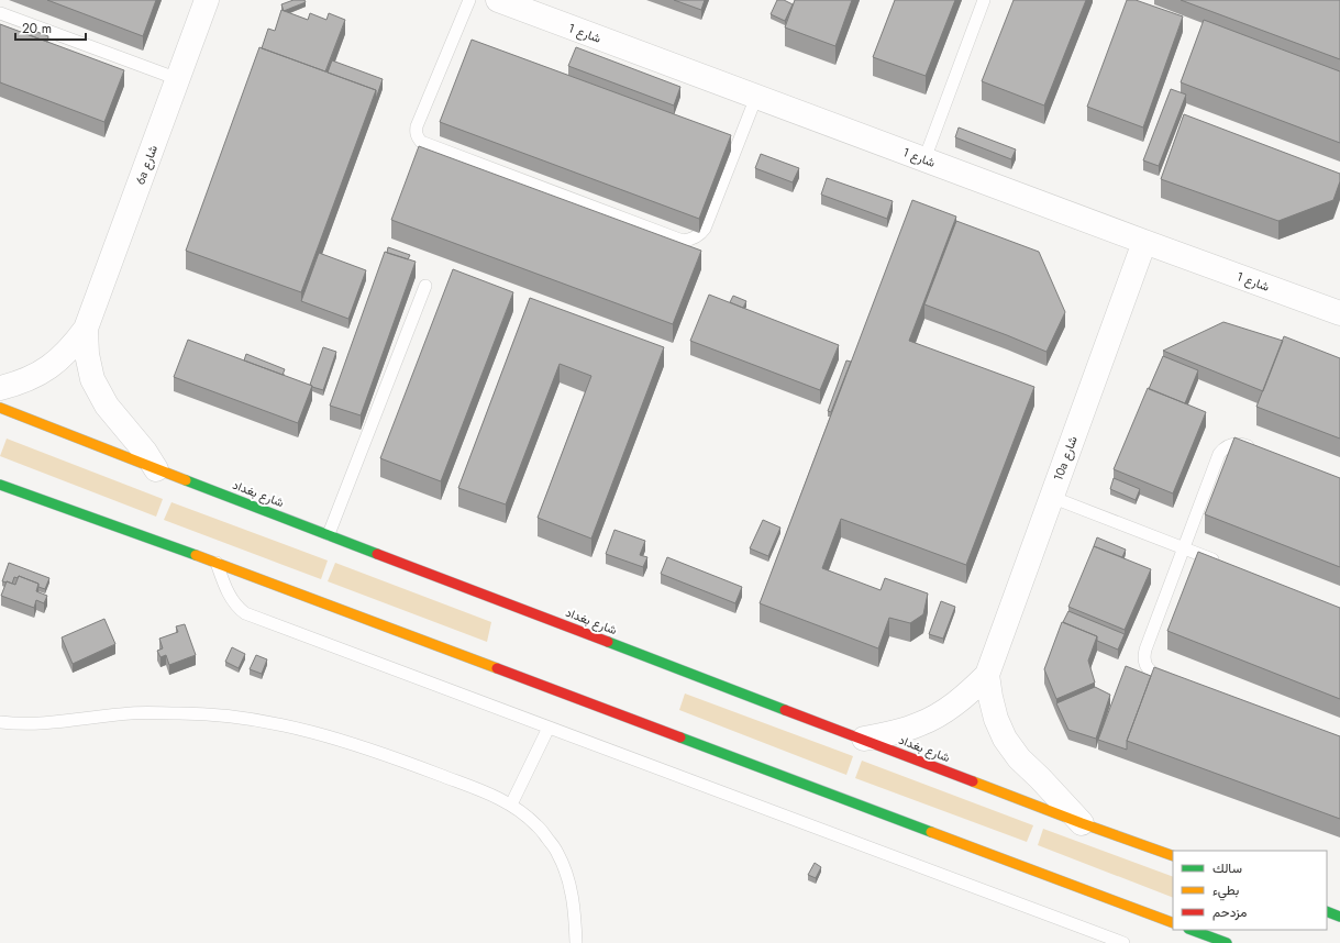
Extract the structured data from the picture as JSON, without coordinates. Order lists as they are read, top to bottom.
{
  "streets": {
    "main road": ["شارع بغداد"],
    "street": ["شارع 1", "6a شارع", "10a شارع"]
  },
  "crossings": [
    ["شارع 1", "10a شارع"],
    ["6a شارع", "شارع بغداد"],
    ["10a شارع", "شارع بغداد"]
  ],
  "legend": ["سالك", "بطيء", "مزدحم"],
  "scale_bar": "20 m"
}
